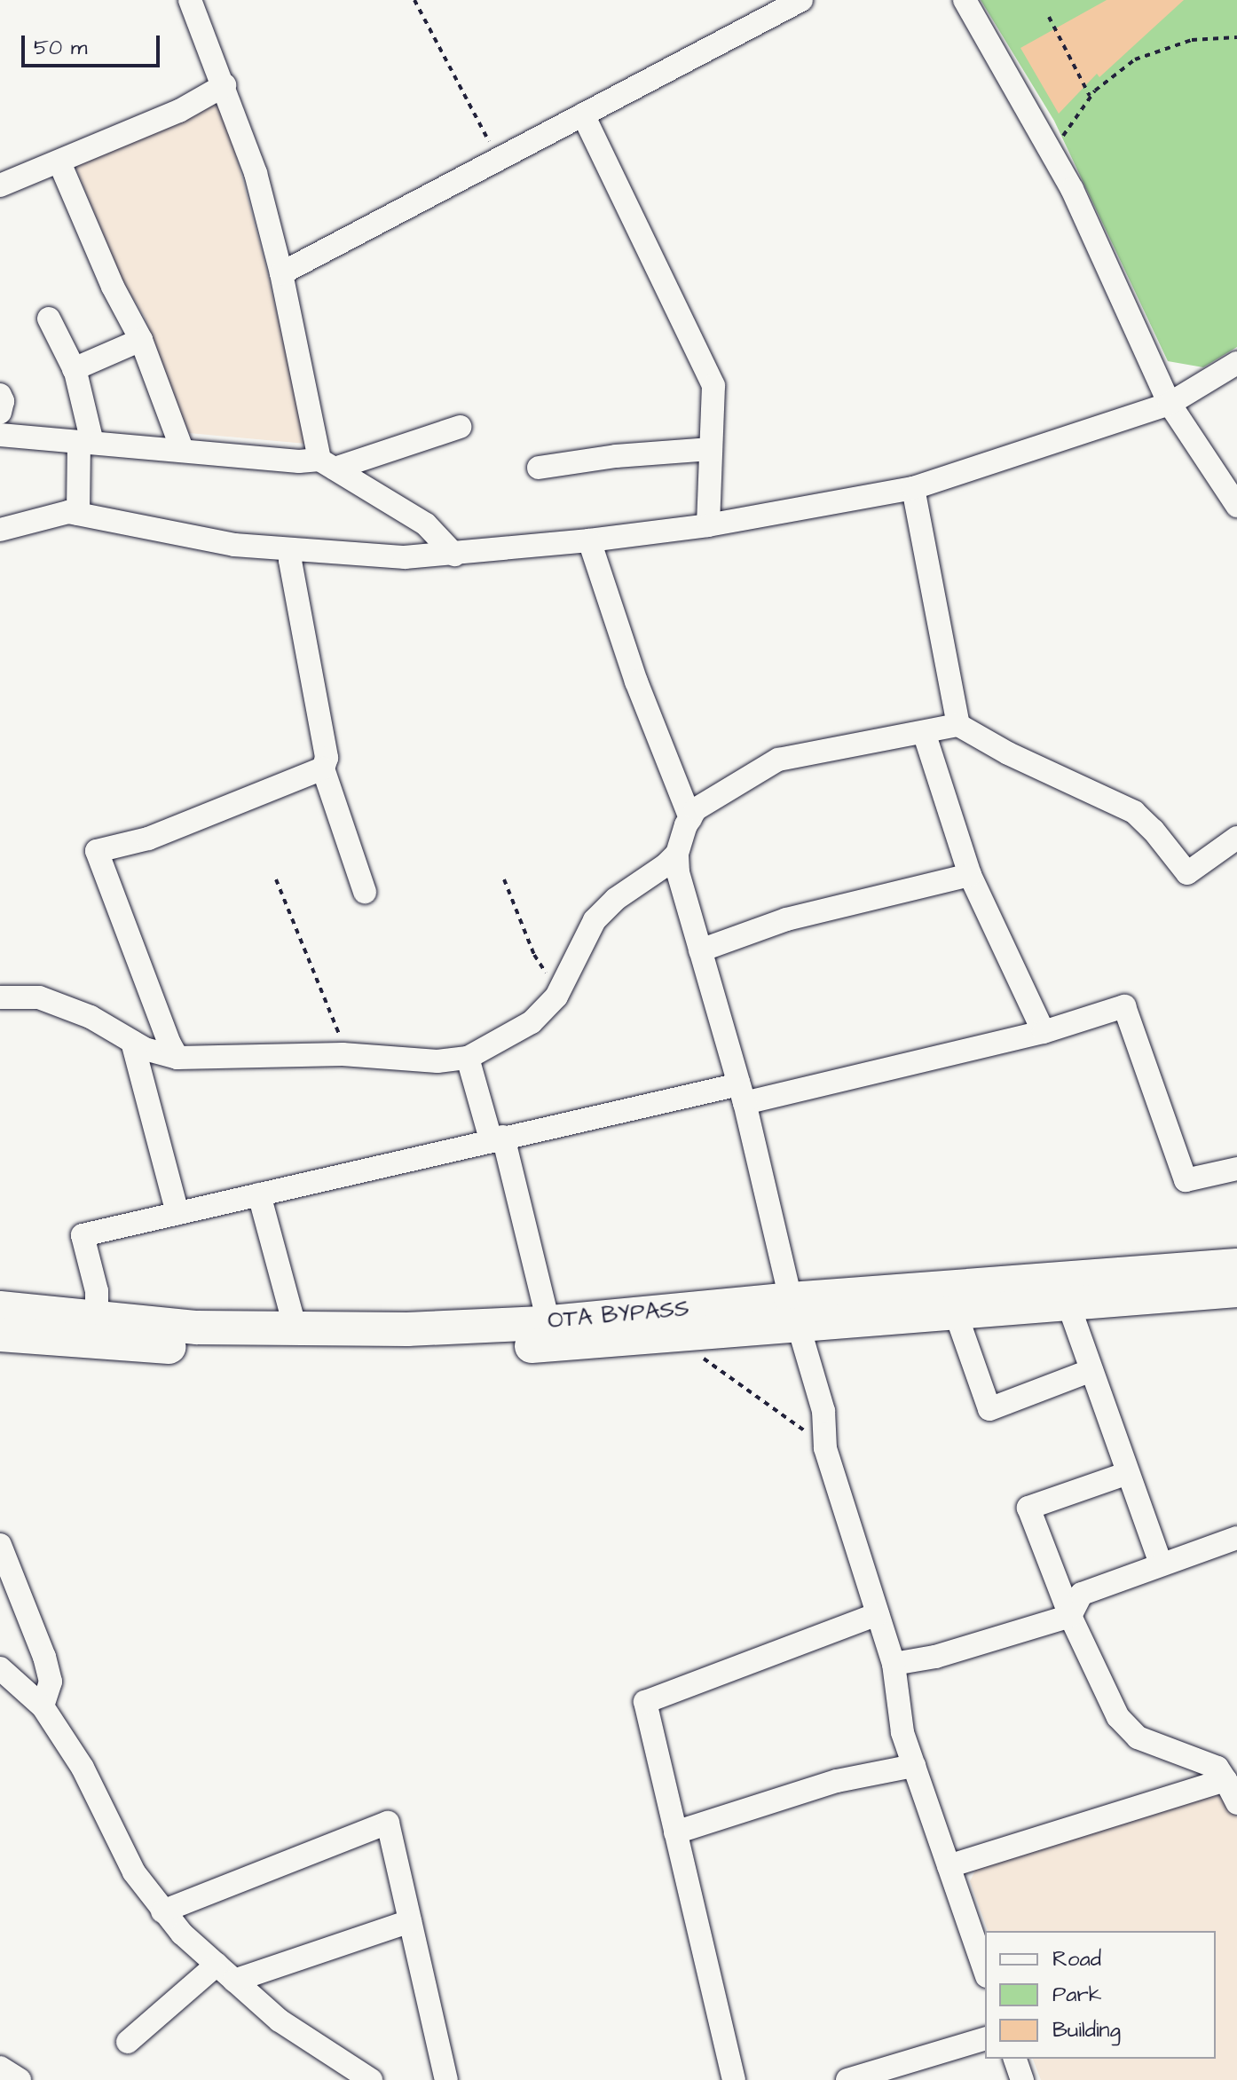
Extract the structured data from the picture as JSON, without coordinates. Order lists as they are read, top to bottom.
{
  "streets": {
    "highway": ["OTA BYPASS"]
  },
  "legend": ["Road", "Park", "Building"],
  "scale_bar": "50 m"
}
